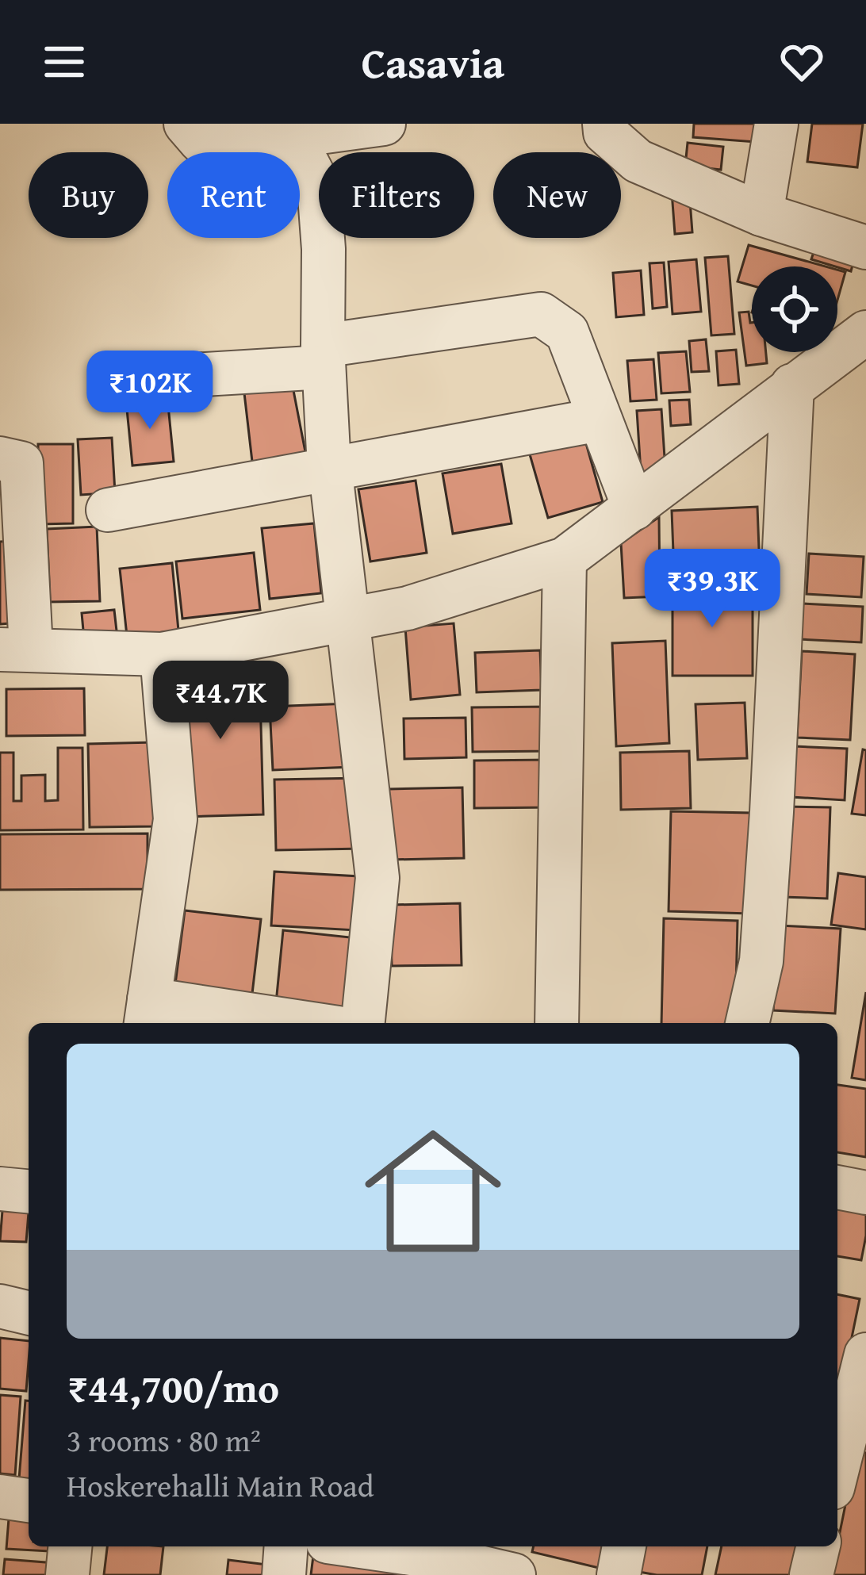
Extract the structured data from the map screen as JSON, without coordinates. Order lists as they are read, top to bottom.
{
  "page": {
    "header": "Casavia",
    "chip": [
      "Buy",
      "Rent",
      "Filters",
      "New"
    ],
    "price": ["₹102K", "₹39.3K", "₹44.7K"],
    "list": [
      {
        "name": "₹44,700/mo",
        "note": "3 rooms · 80 m² · Hoskerehalli Main Road"
      }
    ]
  }
}
